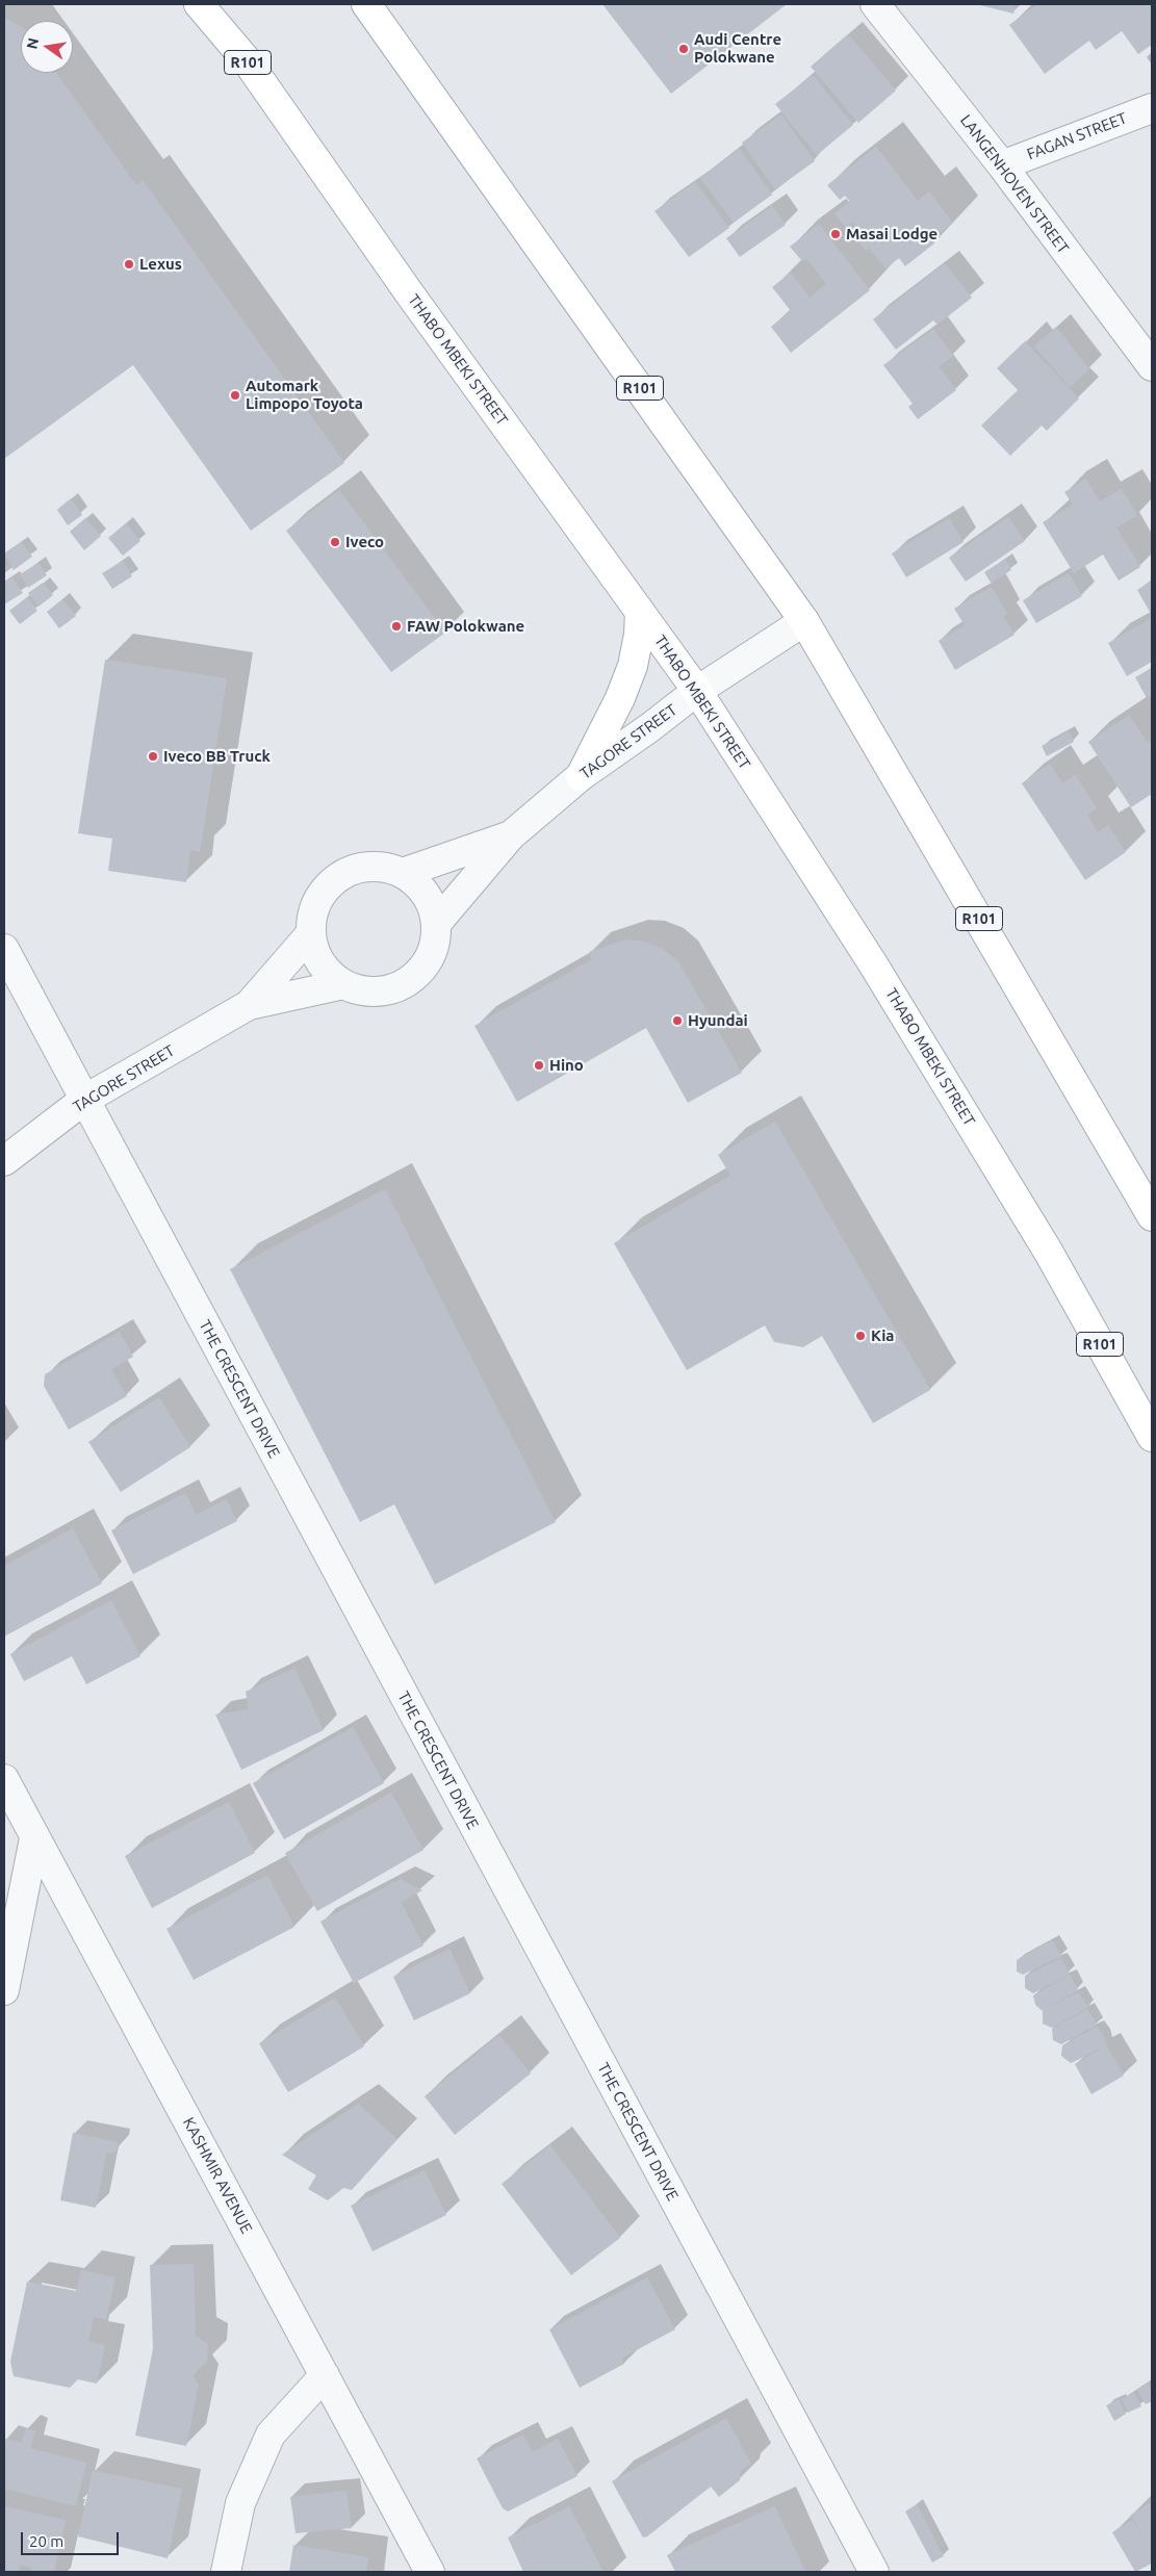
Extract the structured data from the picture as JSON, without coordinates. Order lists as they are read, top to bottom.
{
  "streets": {
    "main road": ["R101", "THABO MBEKI STREET"],
    "street": [
      "FAGAN STREET",
      "LANGENHOVEN STREET",
      "TAGORE STREET",
      "THE CRESCENT DRIVE",
      "KASHMIR AVENUE"
    ]
  },
  "crossings": [
    ["R101", "TAGORE STREET"],
    ["FAGAN STREET", "LANGENHOVEN STREET"],
    ["THABO MBEKI STREET", "TAGORE STREET"],
    ["TAGORE STREET", "THE CRESCENT DRIVE"]
  ],
  "places": [
    "Audi Centre Polokwane",
    "Masai Lodge",
    "Lexus",
    "Automark Limpopo Toyota",
    "Iveco",
    "FAW Polokwane",
    "Iveco BB Truck",
    "Hyundai",
    "Hino",
    "Kia"
  ],
  "scale_bar": "20 m",
  "north": "left"
}
